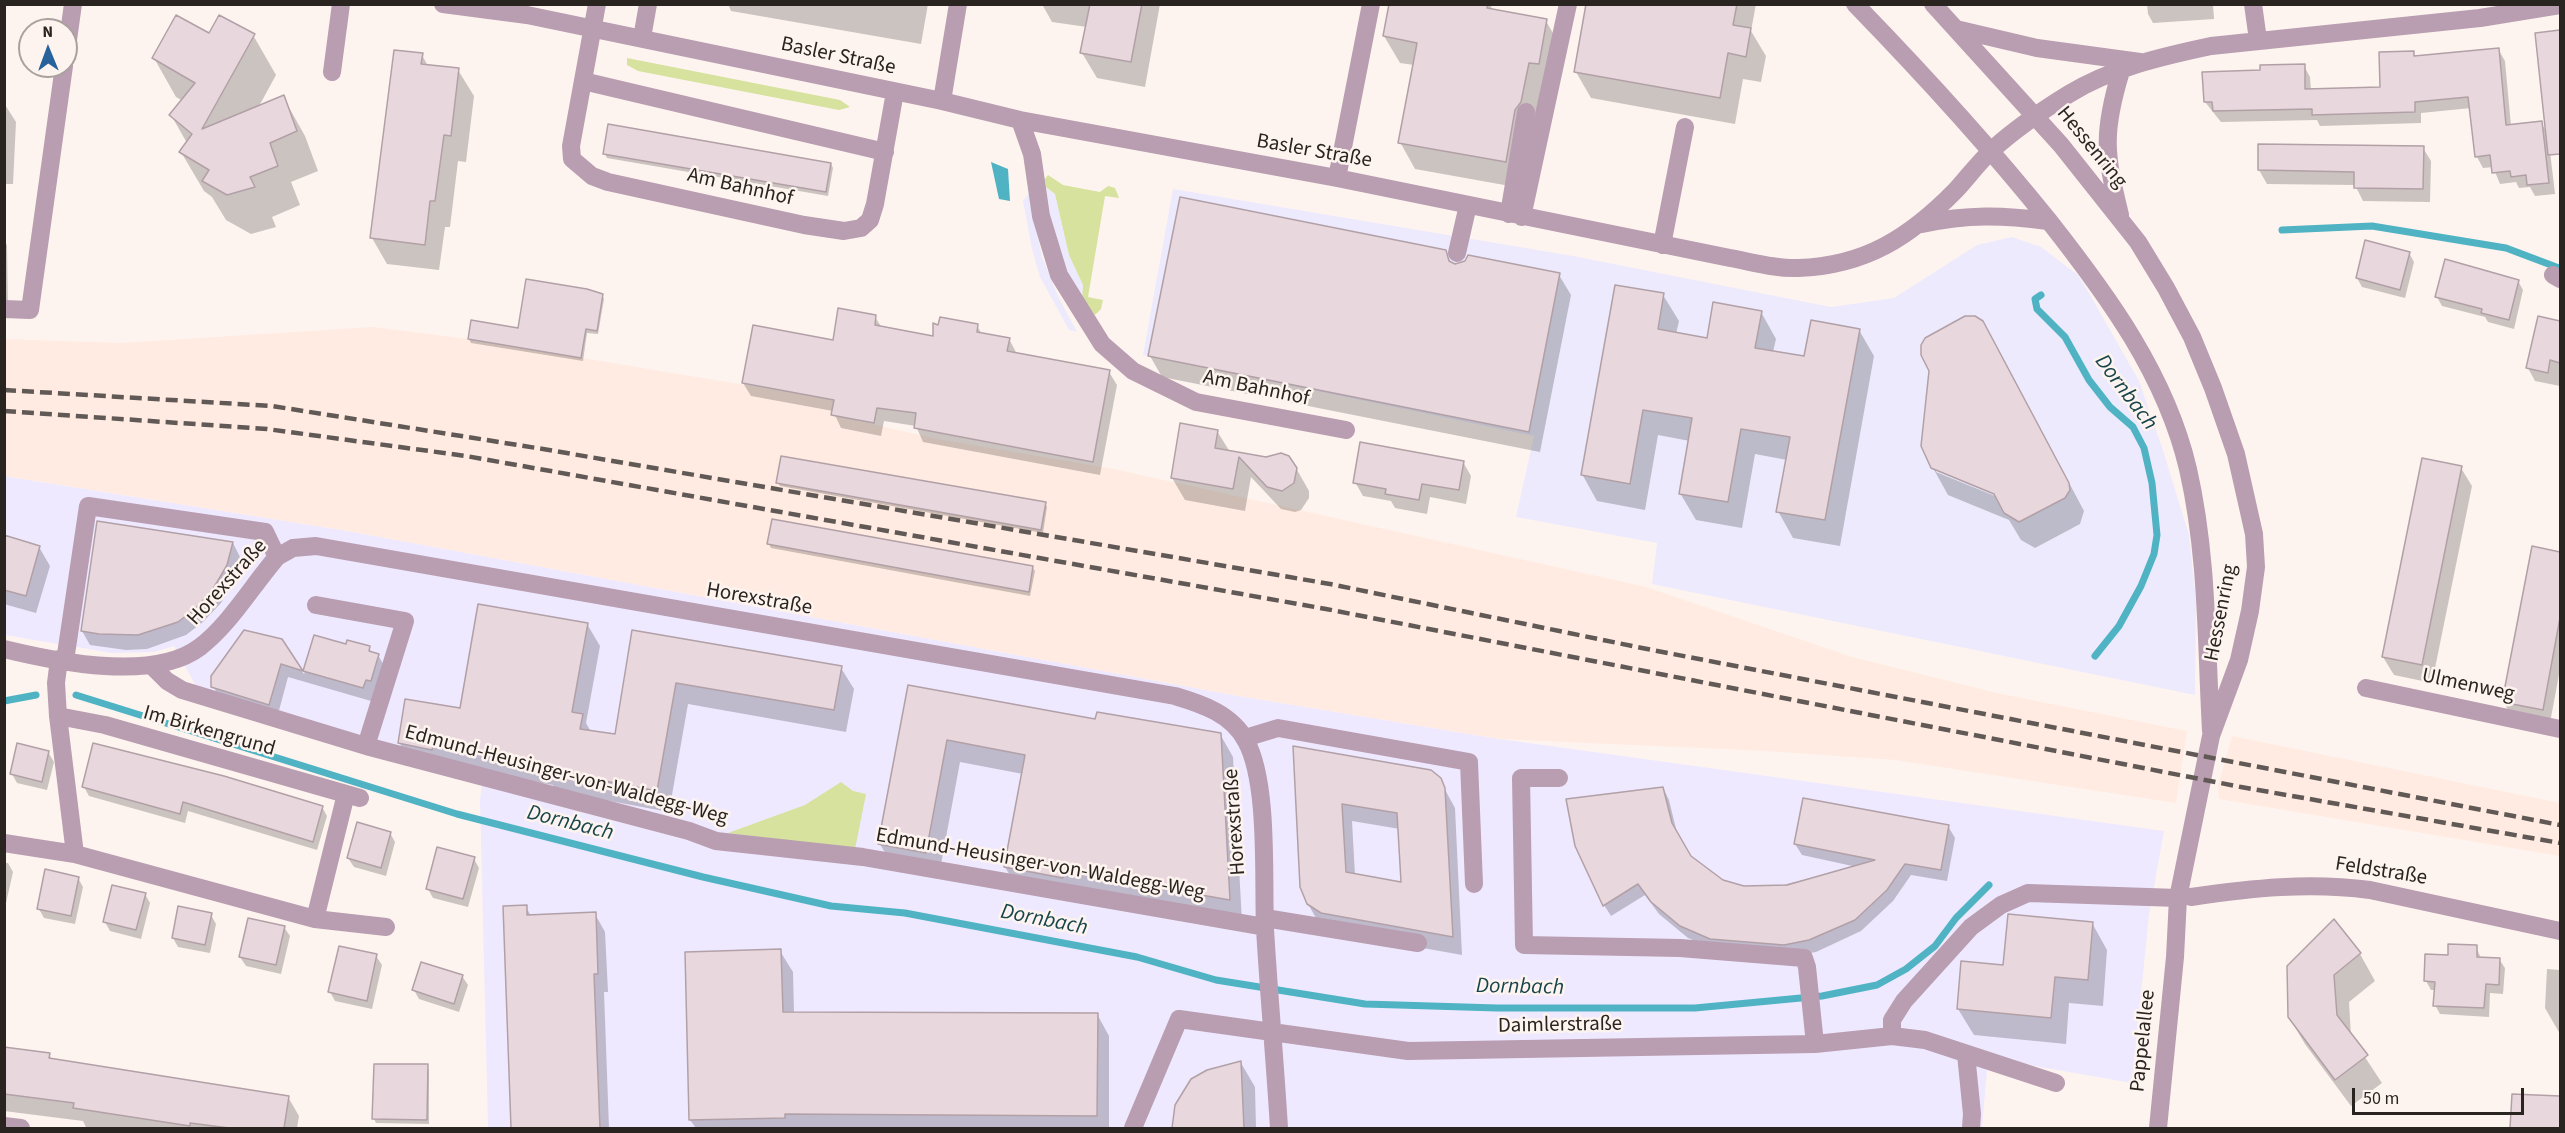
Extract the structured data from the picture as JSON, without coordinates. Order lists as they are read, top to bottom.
{
  "streets": {
    "street": [
      "Basler Straße",
      "Hessenring",
      "Am Bahnhof",
      "Horexstraße",
      "Ulmenweg",
      "Im Birkengrund",
      "Edmund-Heusinger-von-Waldegg-Weg",
      "Feldstraße",
      "Daimlerstraße",
      "Pappelallee"
    ]
  },
  "crossings": [
    ["Basler Straße", "Hessenring"],
    ["Basler Straße", "Am Bahnhof"],
    ["Hessenring", "Pappelallee"],
    ["Horexstraße", "Edmund-Heusinger-von-Waldegg-Weg"],
    ["Horexstraße", "Daimlerstraße"],
    ["Feldstraße", "Daimlerstraße"],
    ["Feldstraße", "Pappelallee"]
  ],
  "water": ["Dornbach"],
  "scale_bar": "50 m",
  "north": "top"
}
